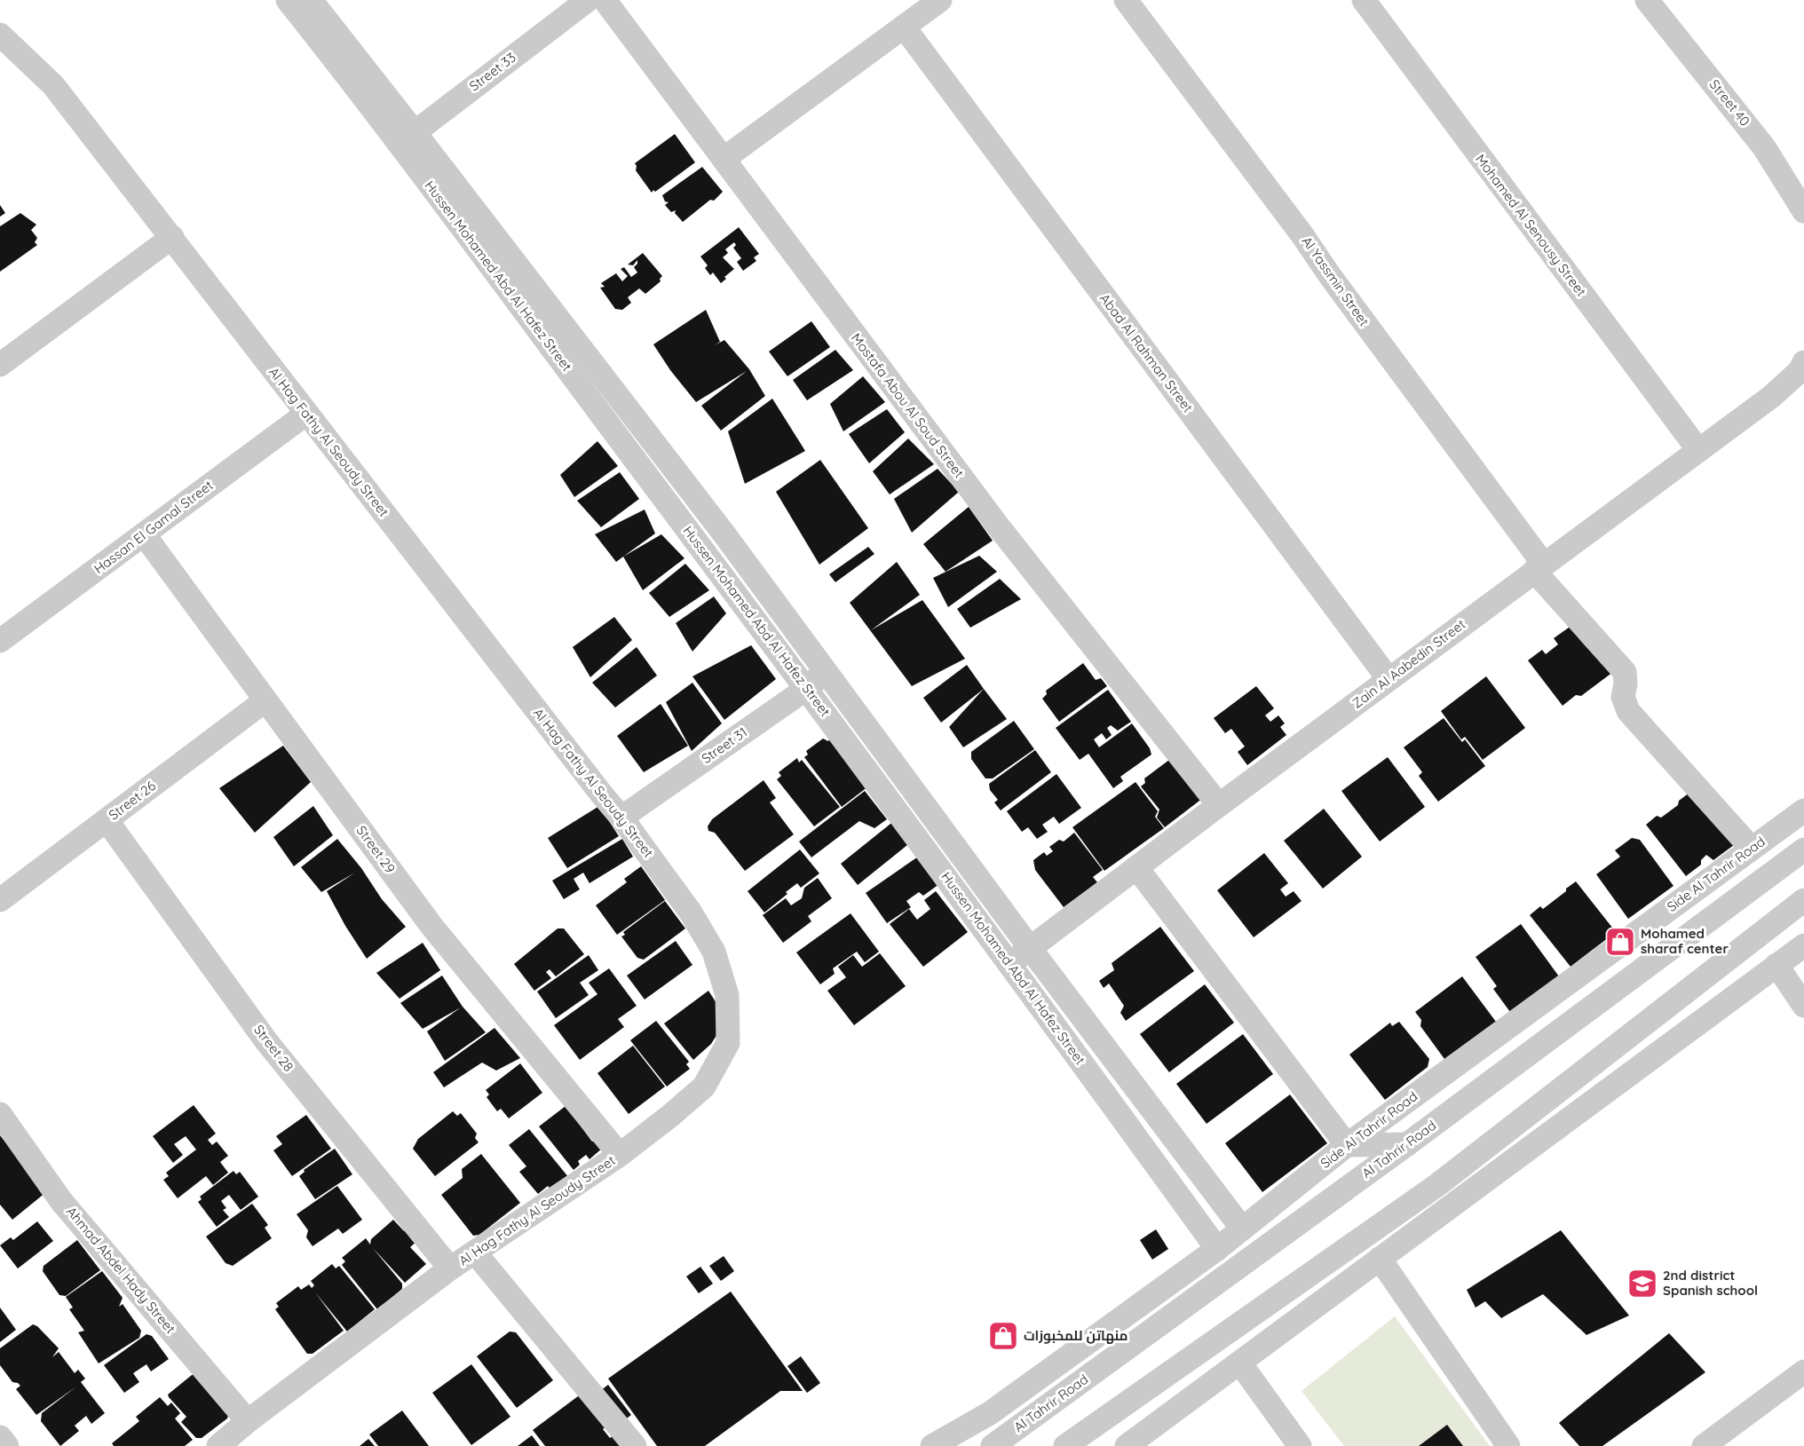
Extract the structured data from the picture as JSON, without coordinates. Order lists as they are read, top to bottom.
{
  "streets": {
    "street": [
      "Street 33",
      "Street 40",
      "Mohamed Al Senousy Street",
      "Hussen Mohamed Abd Al Hafez Street",
      "Al Yassmin Street",
      "Abad Al Rahman Street",
      "Mostafa Abou Al Soud Street",
      "Al Hag Fathy Al Seoudy Street",
      "Hassan El Gamal Street",
      "Zain Al Aabedin Street",
      "Street 31",
      "Street 26",
      "Street 29",
      "Side Al Tahrir Road",
      "Street 28",
      "Al Tahrir Road",
      "Ahmad Abdel Hady Street"
    ]
  },
  "crossings": [
    ["Street 33", "Hussen Mohamed Abd Al Hafez Street"],
    ["Mohamed Al Senousy Street", "Zain Al Aabedin Street"],
    ["Hussen Mohamed Abd Al Hafez Street", "Zain Al Aabedin Street"],
    ["Hussen Mohamed Abd Al Hafez Street", "Street 31"],
    ["Hussen Mohamed Abd Al Hafez Street", "Side Al Tahrir Road"],
    ["Al Yassmin Street", "Zain Al Aabedin Street"],
    ["Al Yassmin Street", "Side Al Tahrir Road"],
    ["Abad Al Rahman Street", "Zain Al Aabedin Street"],
    ["Mostafa Abou Al Soud Street", "Zain Al Aabedin Street"],
    ["Al Hag Fathy Al Seoudy Street", "Hassan El Gamal Street"],
    ["Al Hag Fathy Al Seoudy Street", "Street 31"],
    ["Al Hag Fathy Al Seoudy Street", "Street 29"],
    ["Al Hag Fathy Al Seoudy Street", "Street 28"],
    ["Al Hag Fathy Al Seoudy Street", "Ahmad Abdel Hady Street"],
    ["Hassan El Gamal Street", "Street 29"],
    ["Street 26", "Street 29"],
    ["Street 26", "Street 28"]
  ],
  "places": {
    "shop": ["Mohamed sharaf center", "منهاتن للمخبوزات"],
    "school or university": ["2nd district Spanish school"]
  }
}
